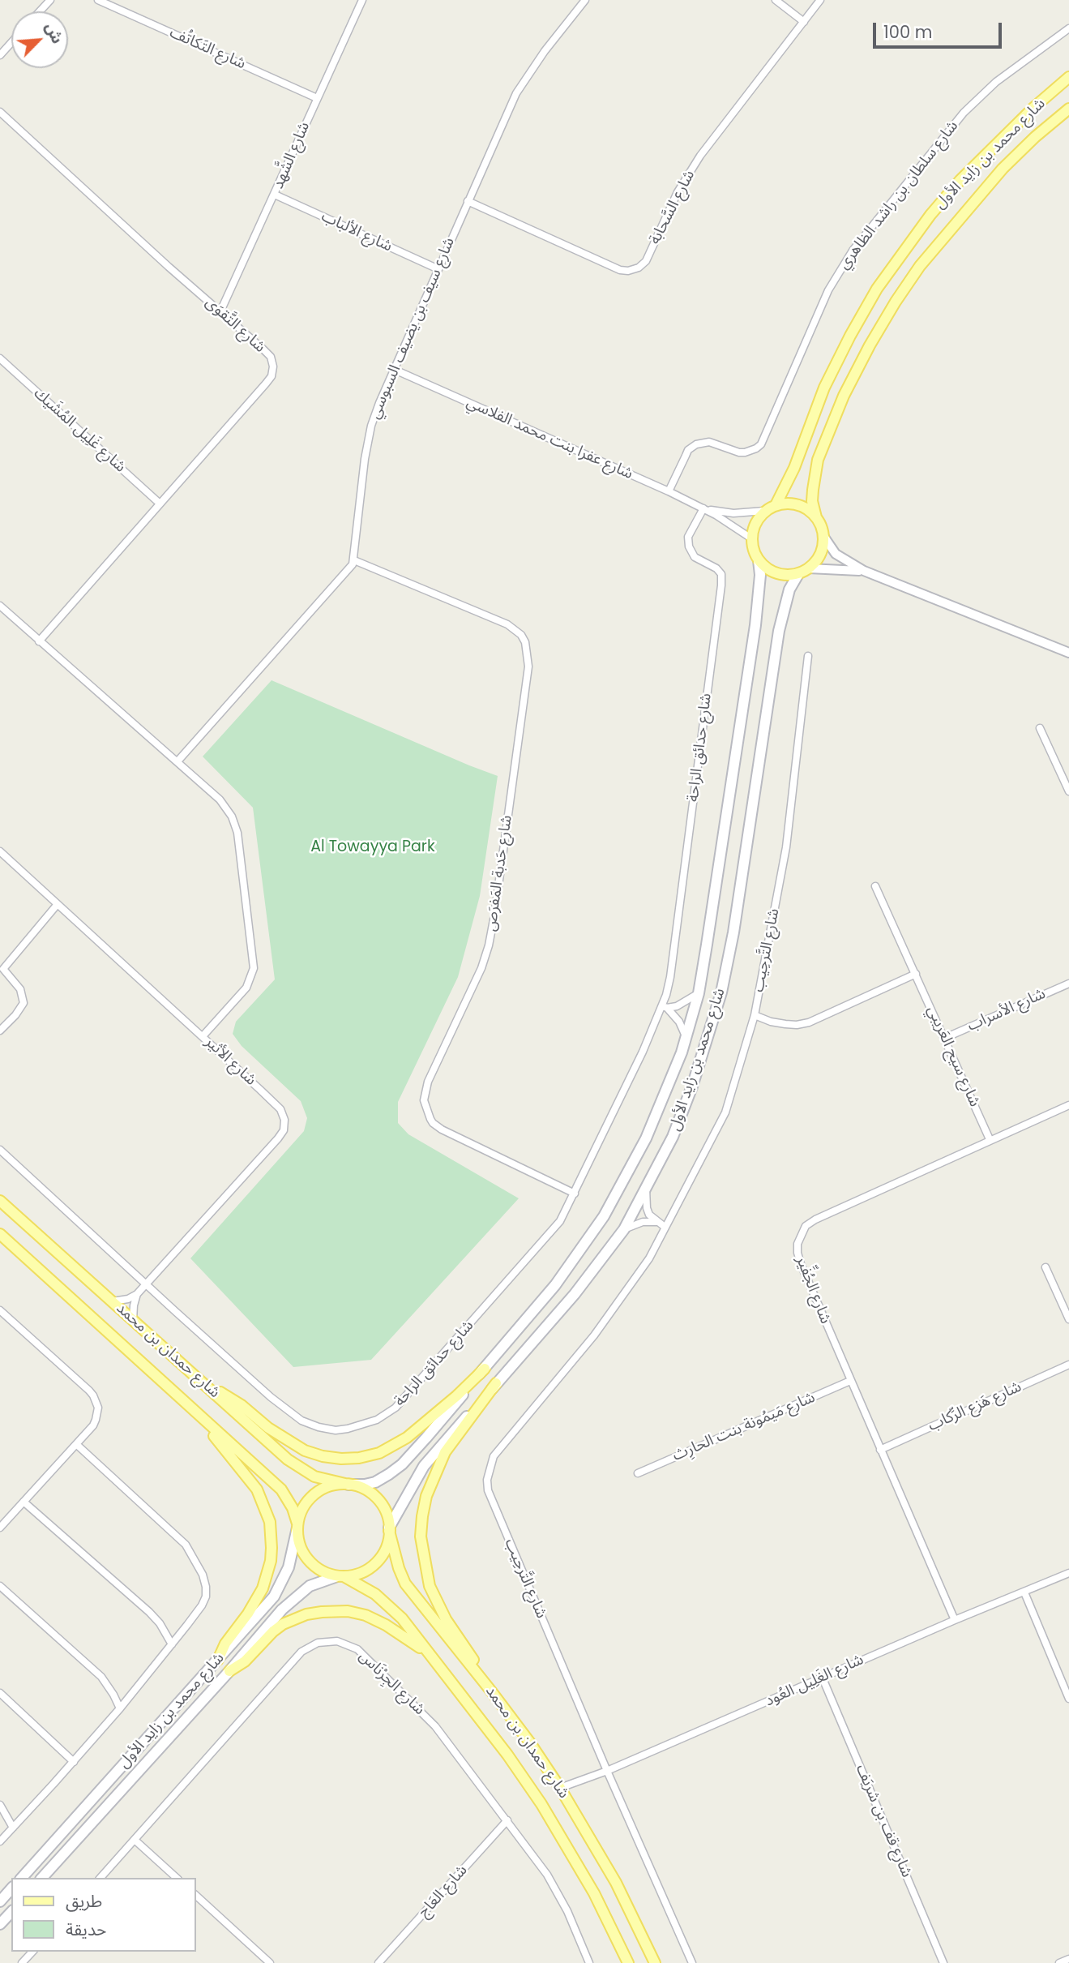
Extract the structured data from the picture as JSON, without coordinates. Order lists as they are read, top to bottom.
{
  "streets": {
    "main road": ["شارع محمد بن زايد الأول", "شارع حمدان بن محمد"],
    "street": [
      "شارع التَكاتُف",
      "شارع الشَّهد",
      "شارع سلطان بن راشد الظاهري",
      "شارع السَّحابة",
      "شارع الألباب",
      "شارع التَّقوَى",
      "شارع سيف بن يضيف السبوسي",
      "شارع غَلِيل المُشَيك",
      "شارع عفرا بنت محمد الفلاسي",
      "شارع حدائق الراحة",
      "شارع حَدبة المَفرَص",
      "شارع التَّرحِيب",
      "شارع الأسراب",
      "شارع سيح العَريبي",
      "شارع الأثير",
      "شارع الجُفِّير",
      "شارع هَزع الرِّكاب",
      "شارع مَيمُونة بنت الحارِث",
      "شارع الغَلِيل العُود",
      "شارع الجِرْنَاس",
      "شارع قف بن شريَف",
      "شارع العَاج"
    ]
  },
  "crossings": [
    ["شارع التَكاتُف", "شارع الشَّهد"],
    ["شارع محمد بن زايد الأول", "شارع عفرا بنت محمد الفلاسي"],
    ["شارع محمد بن زايد الأول", "شارع حمدان بن محمد"],
    ["شارع الشَّهد", "شارع الألباب"],
    ["شارع الشَّهد", "شارع التَّقوَى"],
    ["شارع سلطان بن راشد الظاهري", "شارع عفرا بنت محمد الفلاسي"],
    ["شارع السَّحابة", "شارع سيف بن يضيف السبوسي"],
    ["شارع الألباب", "شارع سيف بن يضيف السبوسي"],
    ["شارع التَّقوَى", "شارع غَلِيل المُشَيك"],
    ["شارع سيف بن يضيف السبوسي", "شارع عفرا بنت محمد الفلاسي"],
    ["شارع سيف بن يضيف السبوسي", "شارع حَدبة المَفرَص"],
    ["شارع عفرا بنت محمد الفلاسي", "شارع حدائق الراحة"],
    ["شارع حدائق الراحة", "شارع حَدبة المَفرَص"],
    ["شارع حدائق الراحة", "شارع الأثير"],
    ["شارع التَّرحِيب", "شارع الغَلِيل العُود"],
    ["شارع الأسراب", "شارع سيح العَريبي"],
    ["شارع سيح العَريبي", "شارع الجُفِّير"],
    ["شارع الأثير", "شارع حمدان بن محمد"],
    ["شارع الجُفِّير", "شارع هَزع الرِّكاب"],
    ["شارع الجُفِّير", "شارع مَيمُونة بنت الحارِث"],
    ["شارع الجُفِّير", "شارع الغَلِيل العُود"],
    ["شارع حمدان بن محمد", "شارع الغَلِيل العُود"],
    ["شارع الغَلِيل العُود", "شارع قف بن شريَف"],
    ["شارع الجِرْنَاس", "شارع العَاج"]
  ],
  "parks": ["Al Towayya Park"],
  "legend": ["طريق", "حديقة"],
  "scale_bar": "100 m",
  "north": "top right"
}
